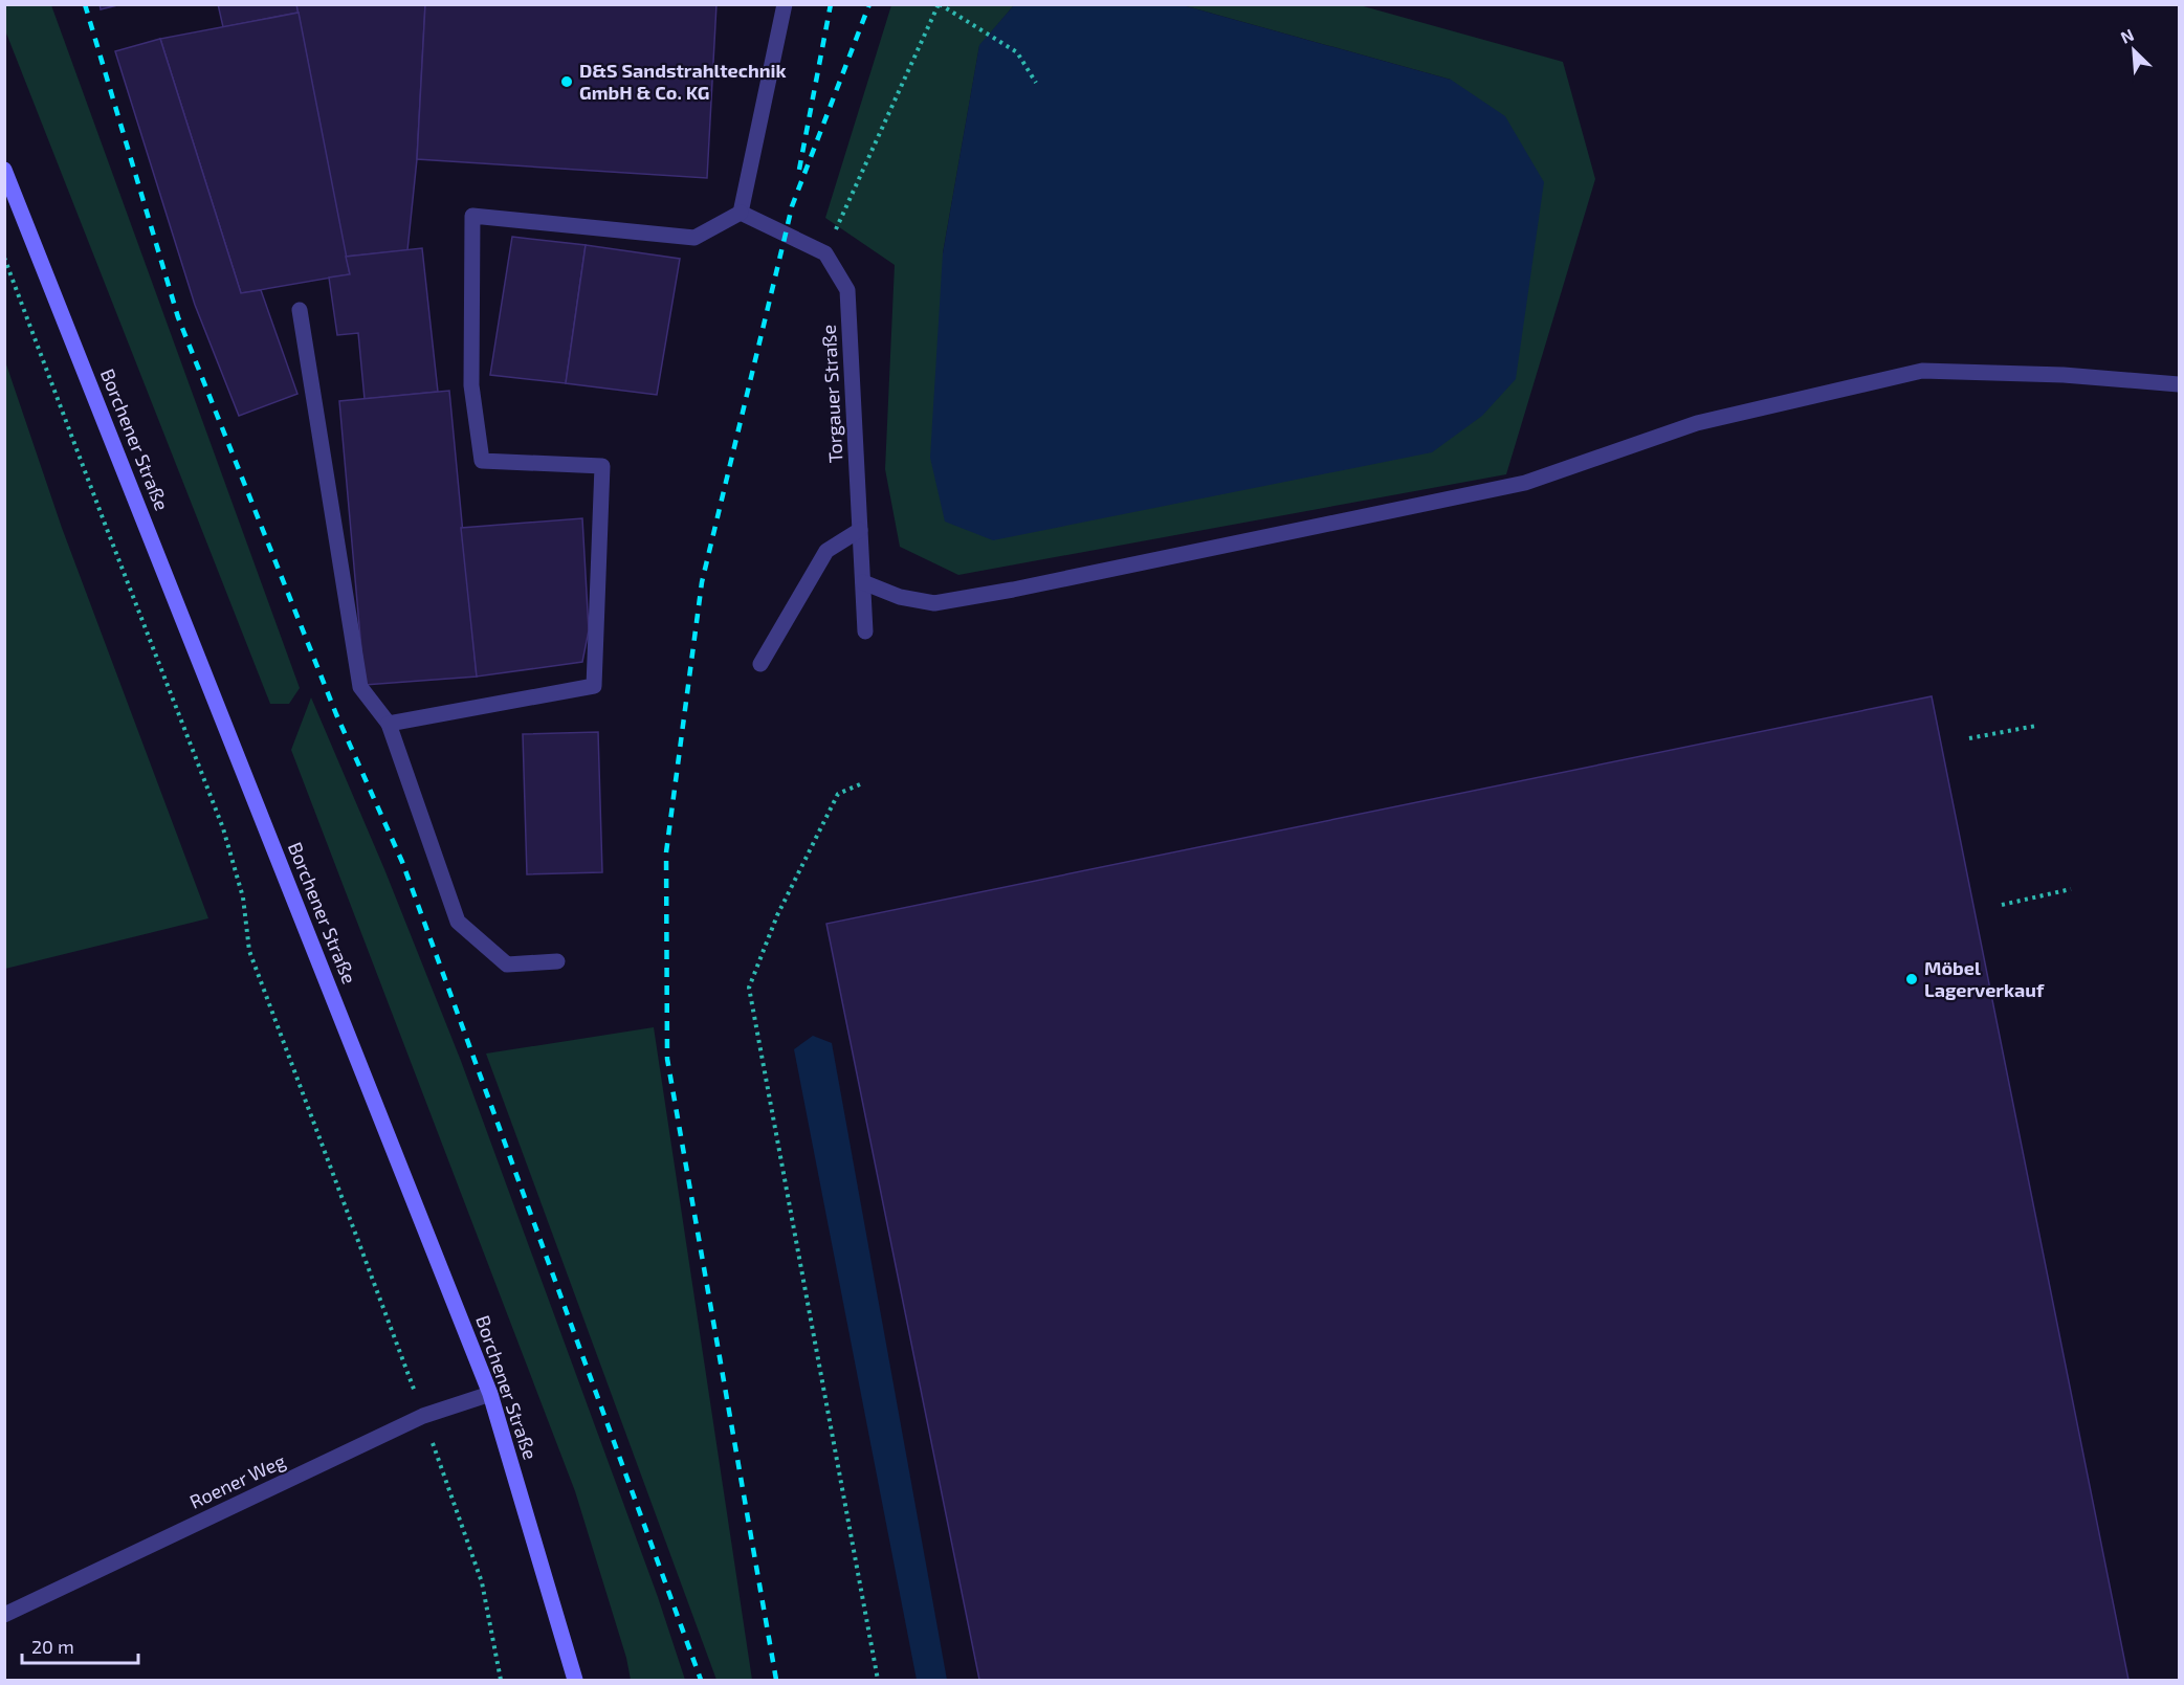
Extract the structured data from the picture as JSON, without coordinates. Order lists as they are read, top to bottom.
{
  "streets": {
    "main road": ["Borchener Straße"],
    "street": ["Torgauer Straße", "Roener Weg"]
  },
  "crossings": [
    ["Borchener Straße", "Roener Weg"]
  ],
  "places": ["D&S Sandstrahltechnik GmbH & Co. KG", "Möbel Lagerverkauf"],
  "scale_bar": "20 m",
  "north": "top left"
}
